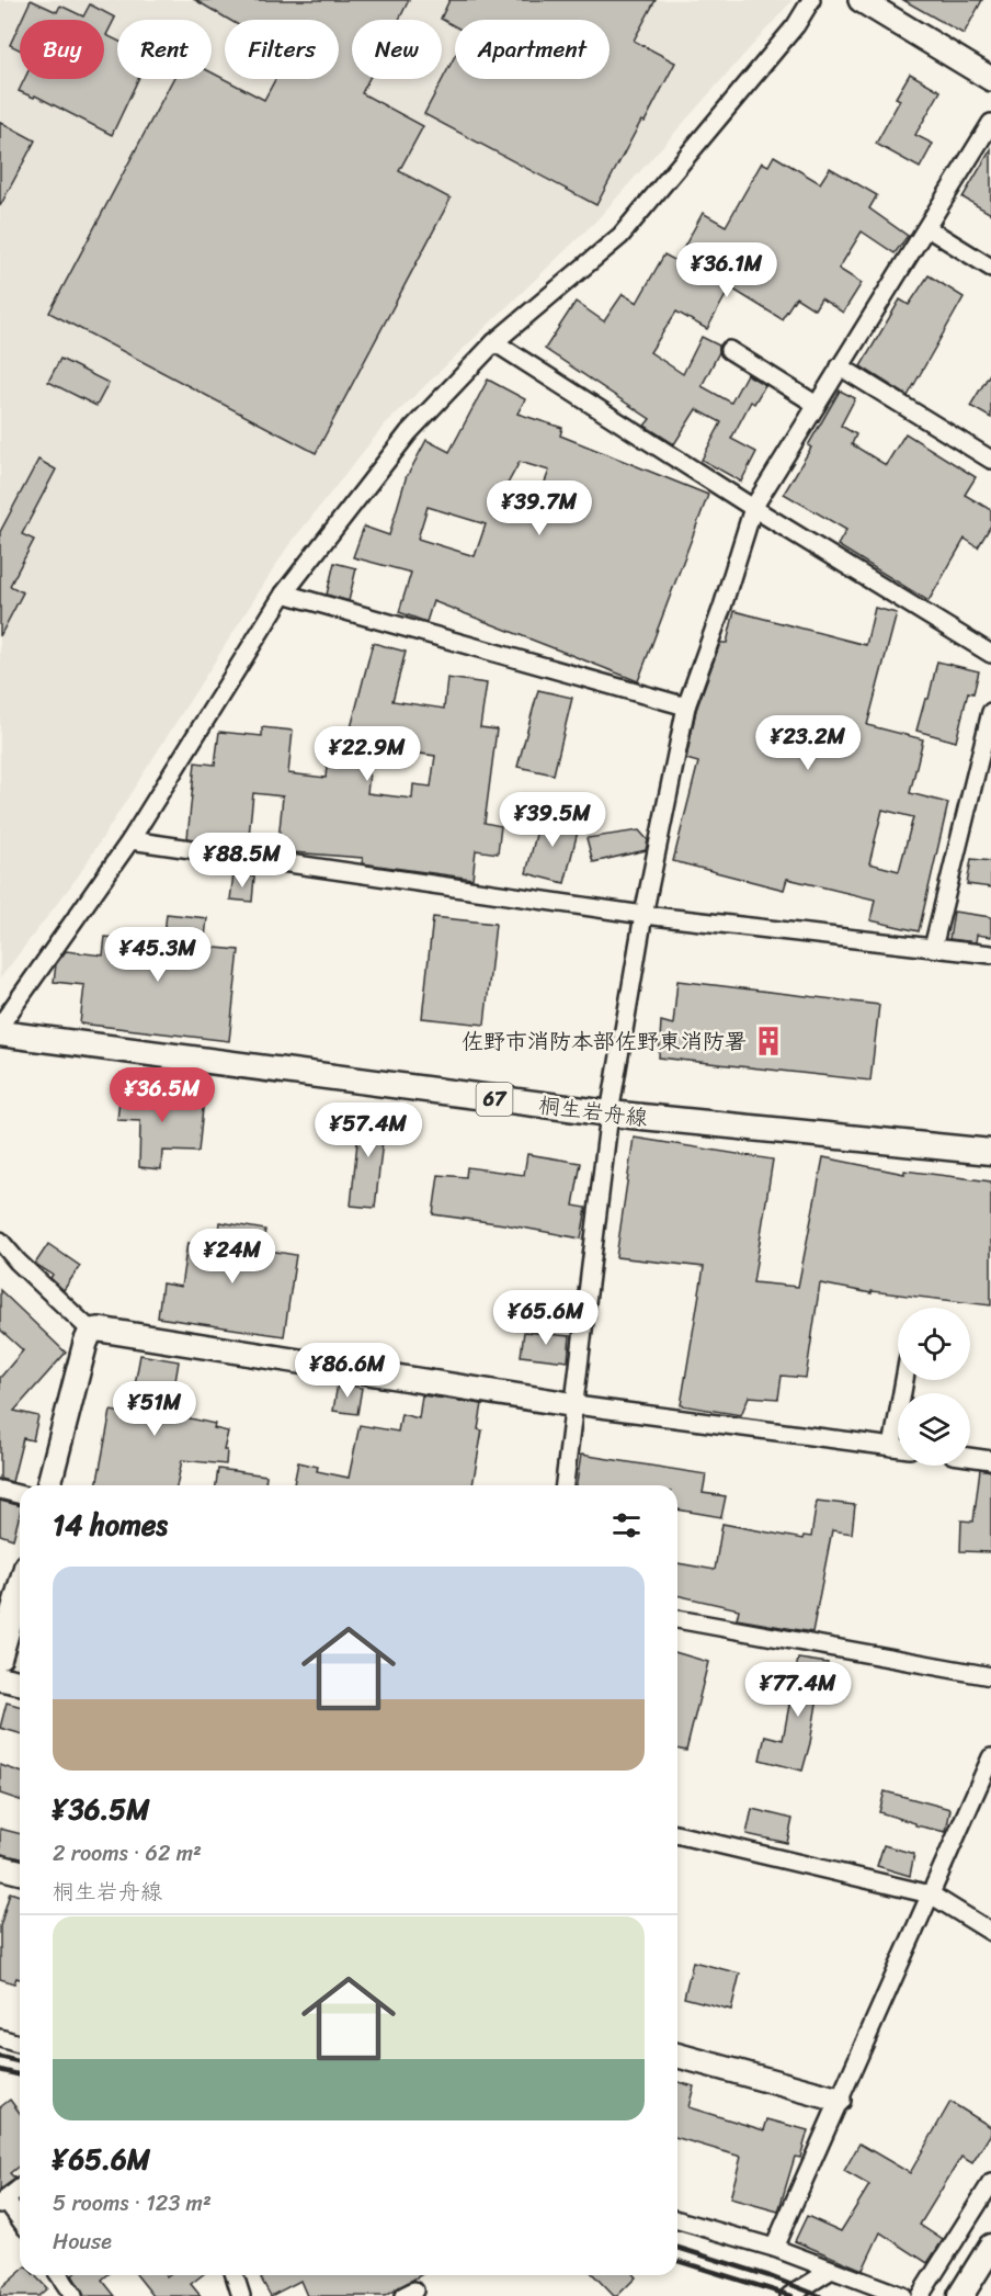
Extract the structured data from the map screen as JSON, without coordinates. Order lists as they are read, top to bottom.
{
  "streets": {
    "main road": ["67", "桐生岩舟線"]
  },
  "places": {
    "building": ["佐野市消防本部佐野東消防署"]
  },
  "page": {
    "chip": [
      "Buy",
      "Rent",
      "Filters",
      "New",
      "Apartment"
    ],
    "price": [
      "¥36.1M",
      "¥39.7M",
      "¥23.2M",
      "¥22.9M",
      "¥39.5M",
      "¥88.5M",
      "¥45.3M",
      "¥36.5M",
      "¥57.4M",
      "¥24M",
      "¥65.6M",
      "¥86.6M",
      "¥51M",
      "¥77.4M"
    ],
    "heading": "14 homes",
    "list": [
      {
        "name": "¥36.5M",
        "note": "2 rooms · 62 m² · 桐生岩舟線"
      },
      {
        "name": "¥65.6M",
        "note": "5 rooms · 123 m² · House"
      }
    ]
  }
}
